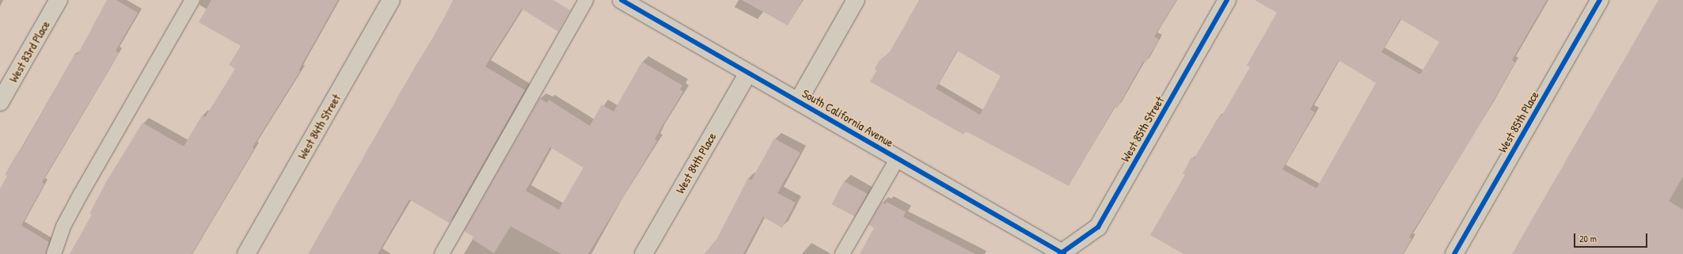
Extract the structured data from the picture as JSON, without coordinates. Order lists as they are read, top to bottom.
{
  "streets": {
    "street": [
      "West 83rd Place",
      "South California Avenue",
      "West 85th Place",
      "West 84th Street",
      "West 85th Street",
      "West 84th Place"
    ]
  },
  "crossings": [
    ["South California Avenue", "West 85th Street"],
    ["South California Avenue", "West 84th Place"]
  ],
  "scale_bar": "20 m"
}
